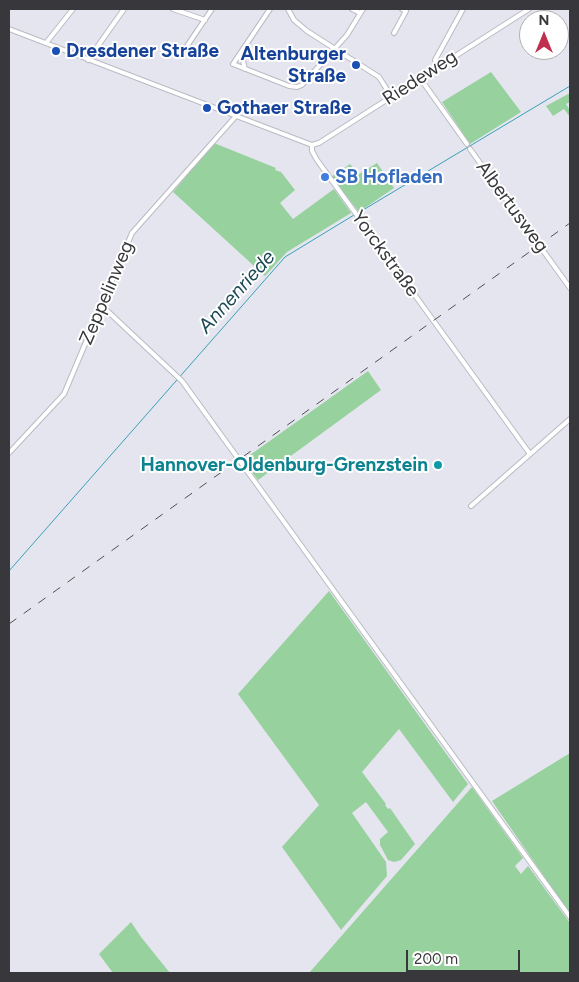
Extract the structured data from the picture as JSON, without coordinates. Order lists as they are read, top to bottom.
{
  "streets": {
    "street": [
      "Riedeweg",
      "Albertusweg",
      "Yorckstraße",
      "Zeppelinweg"
    ]
  },
  "crossings": [
    ["Riedeweg", "Albertusweg"],
    ["Riedeweg", "Yorckstraße"]
  ],
  "water": ["Annenriede"],
  "places": [
    "Dresdener Straße",
    "Altenburger Straße",
    "Gothaer Straße",
    "SB Hofladen",
    "Hannover-Oldenburg-Grenzstein"
  ],
  "scale_bar": "200 m",
  "north": "top"
}
